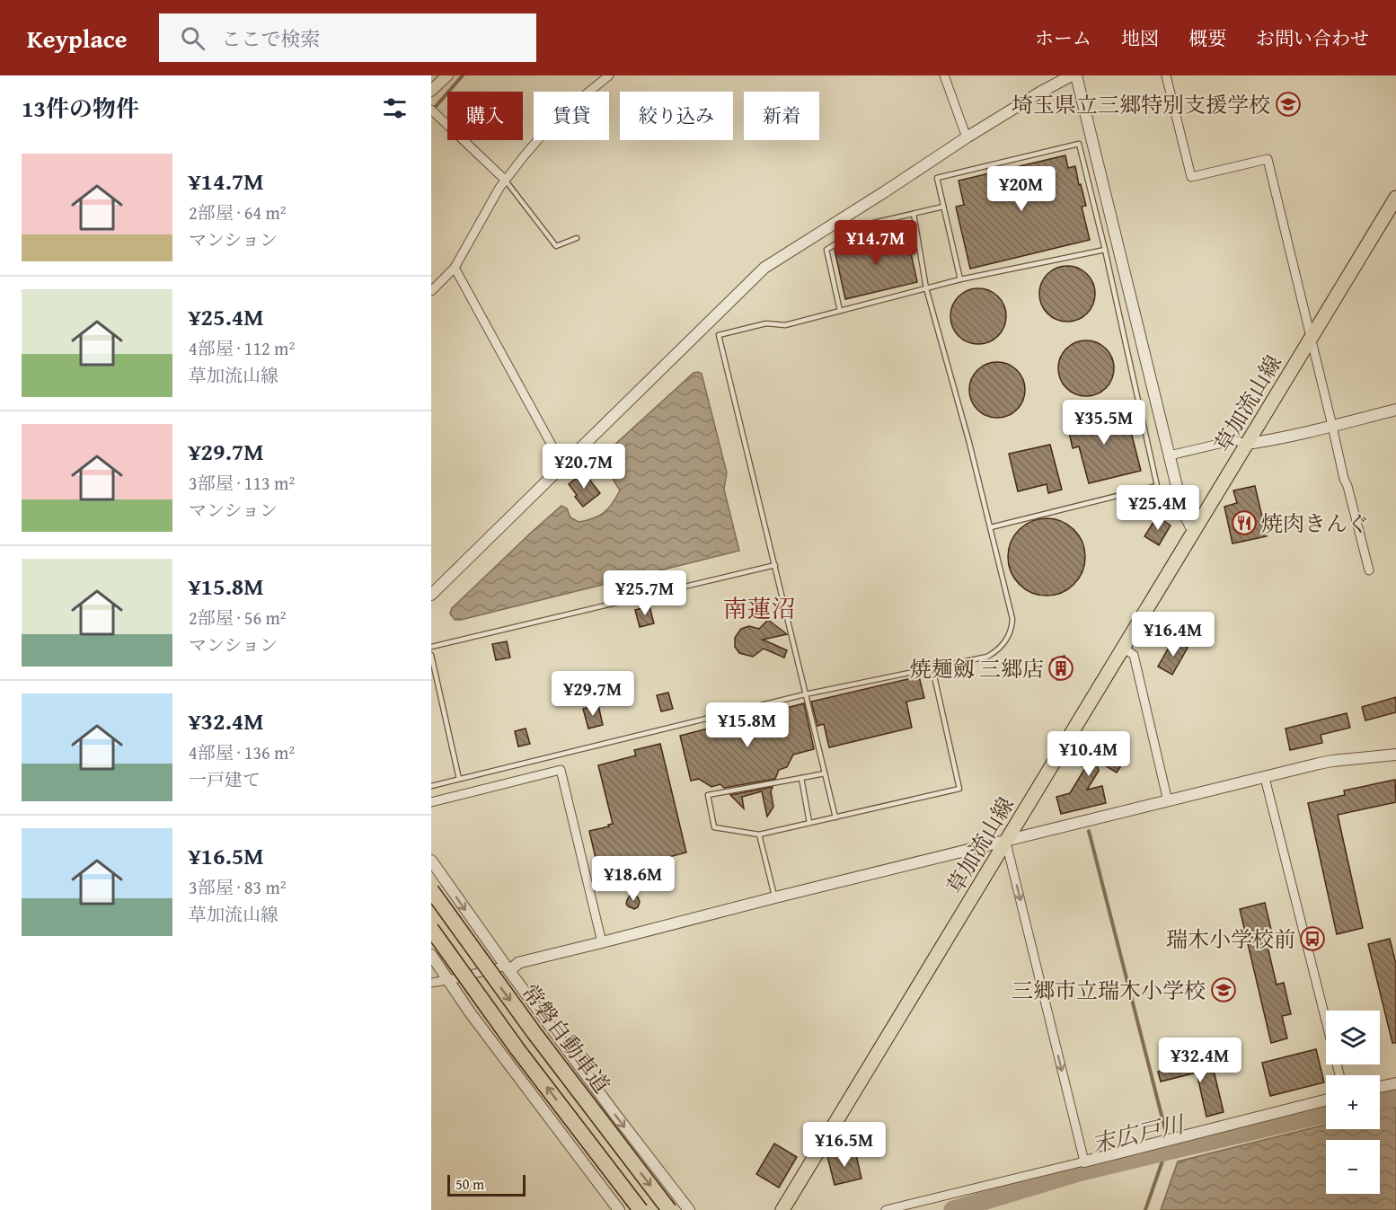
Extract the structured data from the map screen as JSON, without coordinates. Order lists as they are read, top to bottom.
{
  "streets": {
    "highway": ["常磐自動車道"],
    "main road": ["草加流山線"]
  },
  "districts": ["南蓮沼"],
  "water": ["末広戸川"],
  "places": {
    "school or university": ["埼玉県立三郷特別支援学校", "三郷市立瑞木小学校"],
    "restaurant": ["焼肉きんぐ"],
    "building": ["焼麺劔 三郷店"],
    "bus stop": ["瑞木小学校前"]
  },
  "scale_bar": "50 m",
  "page": {
    "header": "Keyplace",
    "search": "ここで検索",
    "nav": [
      "ホーム",
      "地図",
      "概要",
      "お問い合わせ"
    ],
    "heading": "13件の物件",
    "chip": [
      "購入",
      "賃貸",
      "絞り込み",
      "新着"
    ],
    "list": [
      {
        "name": "¥14.7M",
        "note": "2部屋 · 64 m² · マンション"
      },
      {
        "name": "¥25.4M",
        "note": "4部屋 · 112 m² · 草加流山線"
      },
      {
        "name": "¥29.7M",
        "note": "3部屋 · 113 m² · マンション"
      },
      {
        "name": "¥15.8M",
        "note": "2部屋 · 56 m² · マンション"
      },
      {
        "name": "¥32.4M",
        "note": "4部屋 · 136 m² · 一戸建て"
      },
      {
        "name": "¥16.5M",
        "note": "3部屋 · 83 m² · 草加流山線"
      }
    ],
    "price": [
      "¥20M",
      "¥14.7M",
      "¥35.5M",
      "¥20.7M",
      "¥25.4M",
      "¥25.7M",
      "¥16.4M",
      "¥29.7M",
      "¥15.8M",
      "¥10.4M",
      "¥18.6M",
      "¥32.4M",
      "¥16.5M"
    ],
    "map_buttons": ["+", "−"],
    "scale": "50 m"
  }
}
